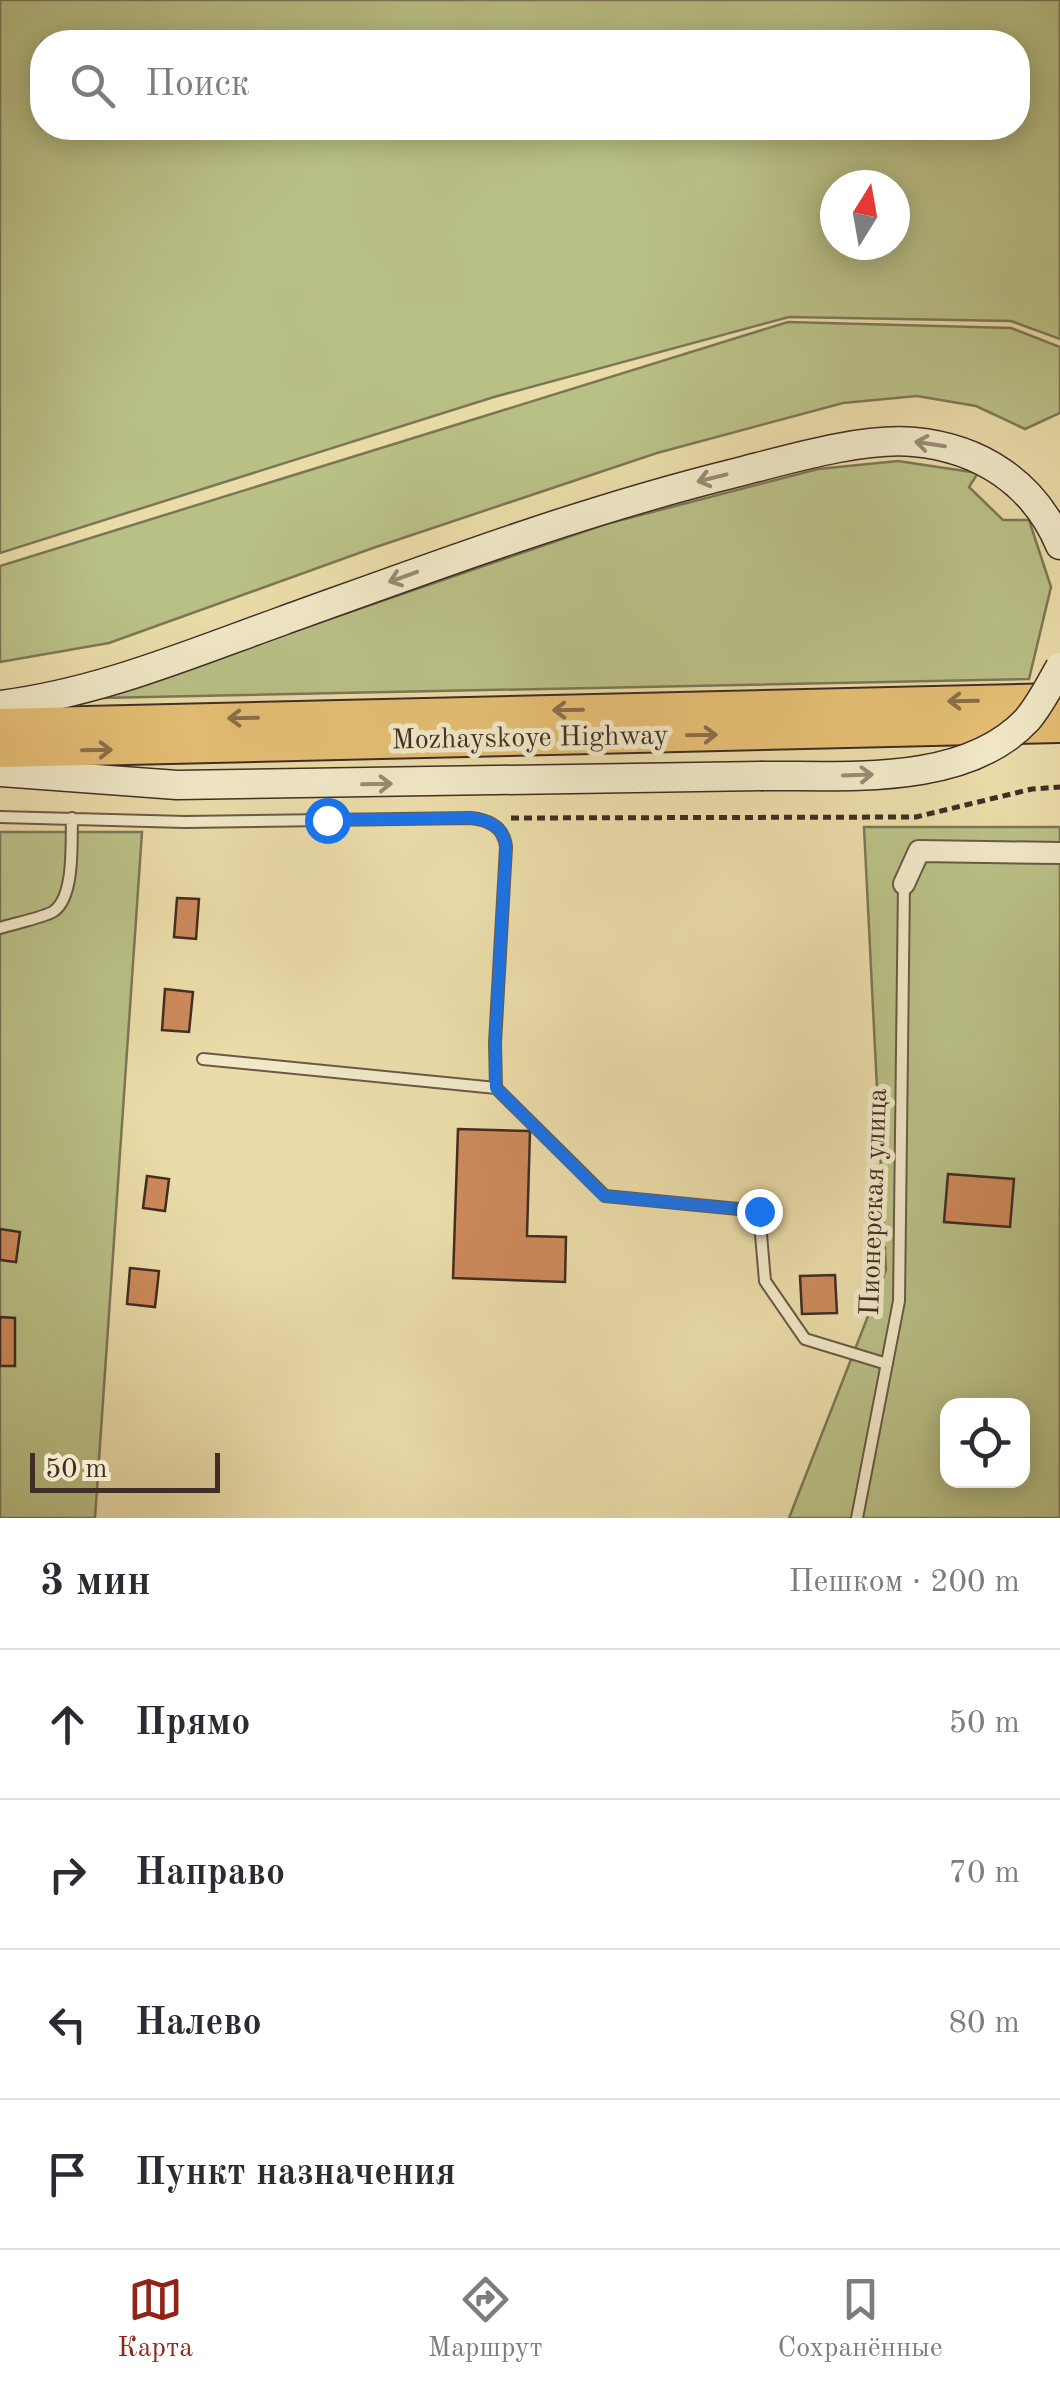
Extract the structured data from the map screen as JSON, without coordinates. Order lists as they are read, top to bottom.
{
  "streets": {
    "main road": ["Mozhayskoye Highway"],
    "lane": ["Пионерская улица"]
  },
  "scale_bar": "50 m",
  "north": "top",
  "page": {
    "search": "Поиск",
    "scale": "50 m",
    "heading": ["3 мин", "Пешком · 200 m"],
    "list": [
      ["Прямо", "50 m"],
      ["Направо", "70 m"],
      ["Налево", "80 m"],
      "Пункт назначения"
    ],
    "nav": ["Карта", "Маршрут", "Сохранённые"]
  }
}
